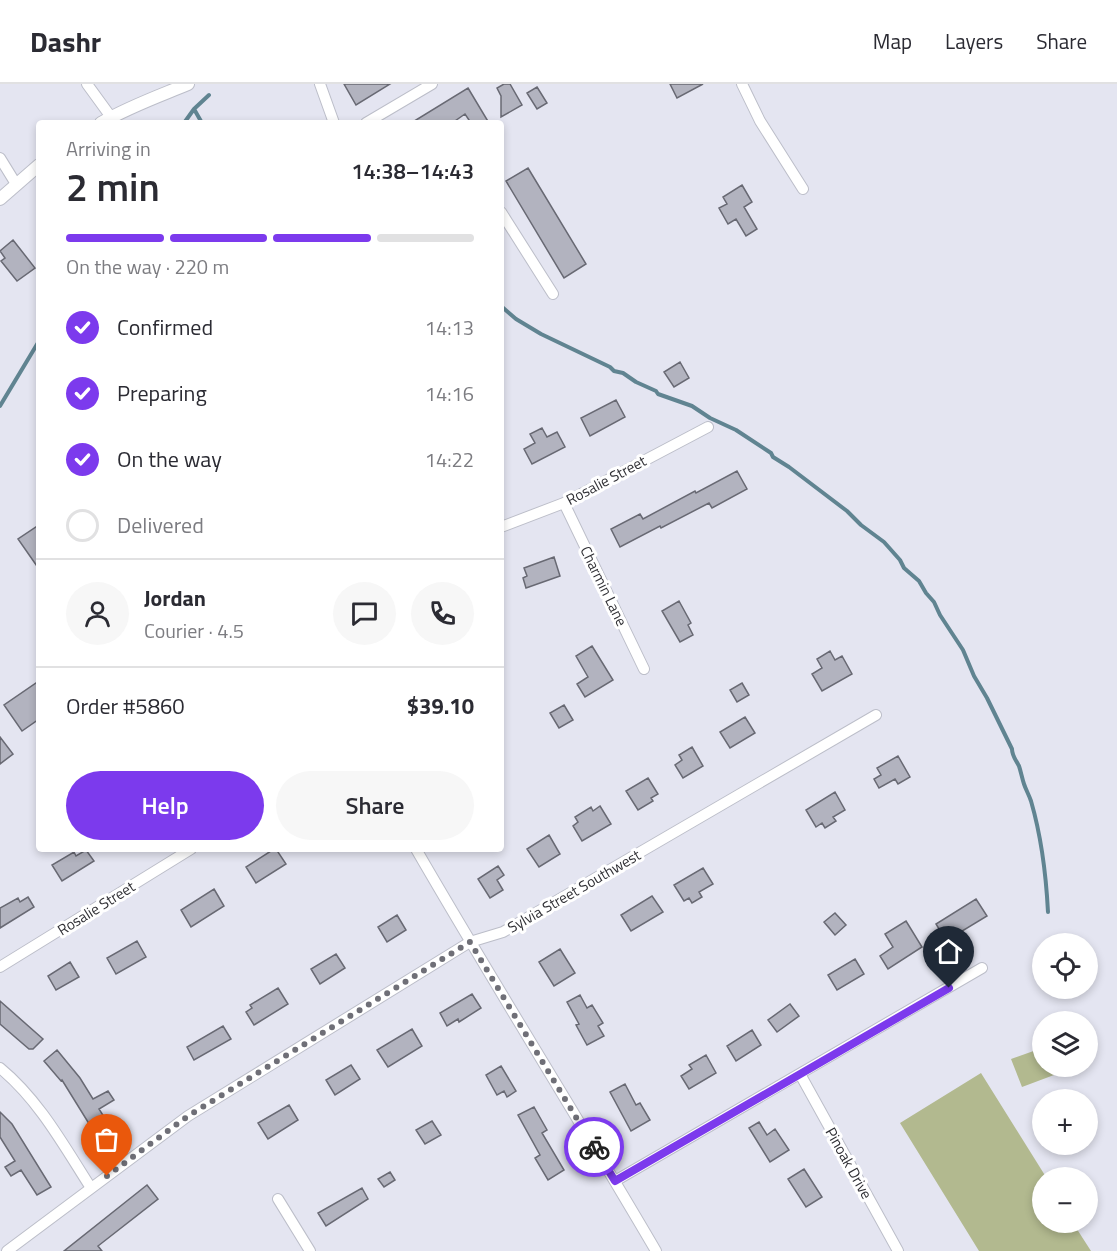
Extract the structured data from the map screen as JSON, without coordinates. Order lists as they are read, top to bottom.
{
  "streets": {
    "street": [
      "Rosalie Street",
      "Charmin Lane",
      "Sylvia Street Southwest",
      "Pinoak Drive"
    ]
  },
  "crossings": [
    ["Rosalie Street", "Charmin Lane"]
  ],
  "page": {
    "header": "Dashr",
    "nav": ["Map", "Layers", "Share"],
    "heading": ["2 min", "Arriving in", "14:38–14:43"],
    "panel": [
      "Jordan",
      "Courier · 4.5",
      "Order #5860",
      "$39.10"
    ],
    "bar": "On the way · 220 m",
    "list": [
      ["Confirmed", "14:13"],
      ["Preparing", "14:16"],
      ["On the way", "14:22"],
      "Delivered"
    ],
    "buttons": ["Help", "Share"],
    "map_buttons": ["+", "−"]
  }
}
